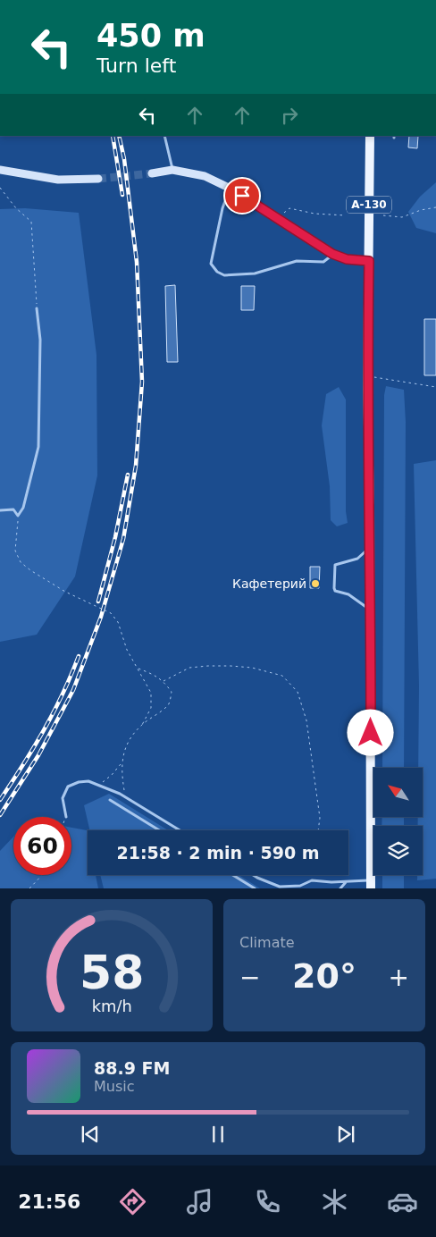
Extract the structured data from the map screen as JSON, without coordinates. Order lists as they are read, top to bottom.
{
  "streets": {
    "main road": ["А-130"]
  },
  "places": ["Кафетерий"],
  "north": "top left",
  "page": {
    "turn": ["450 m", "Turn left"],
    "limit": "60",
    "trip": "21:58 · 2 min · 590 m",
    "tile": "Climate",
    "heat": ["−", "20°", "+"],
    "song": ["88.9 FM", "Music"],
    "tabs": "21:56",
    "gauge": ["58", "km/h"]
  }
}
